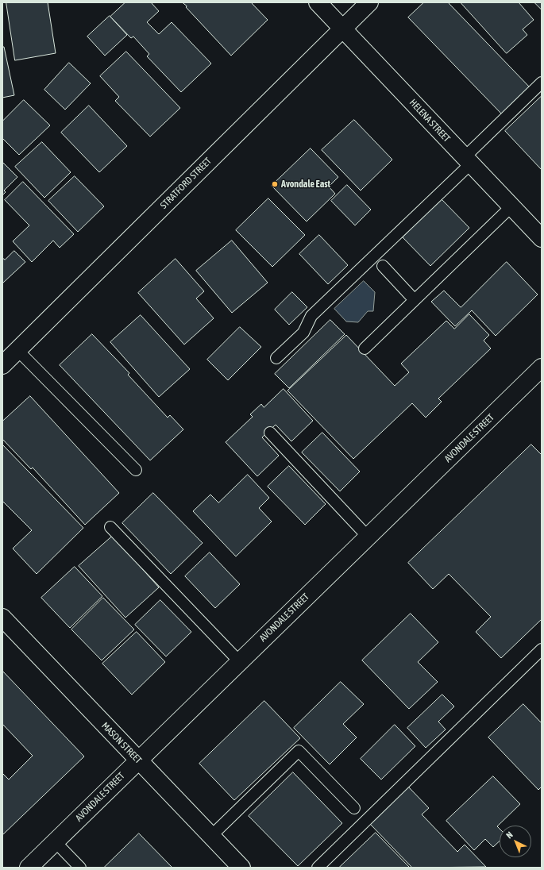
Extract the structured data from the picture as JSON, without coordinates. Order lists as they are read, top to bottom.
{
  "streets": {
    "street": [
      "HELENA STREET",
      "STRATFORD STREET",
      "AVONDALE STREET",
      "MASON STREET"
    ]
  },
  "crossings": [
    ["HELENA STREET", "STRATFORD STREET"],
    ["AVONDALE STREET", "MASON STREET"]
  ],
  "places": ["Avondale East"],
  "north": "top left"
}
